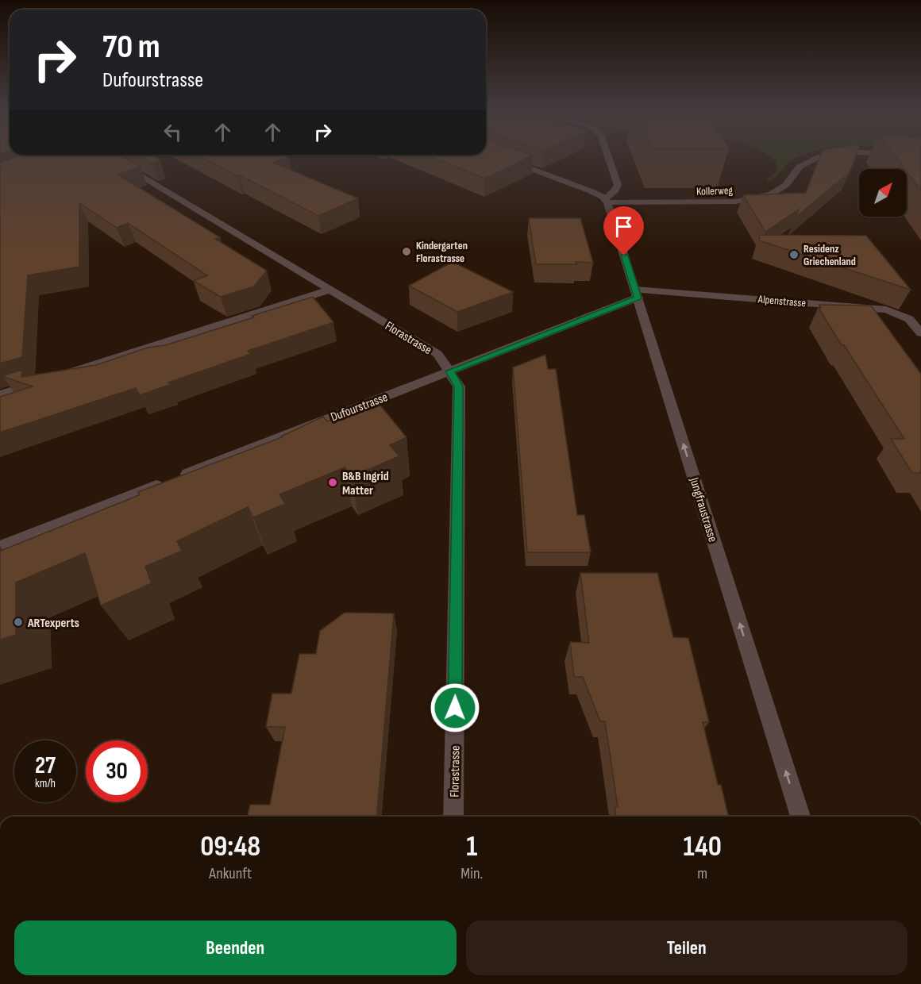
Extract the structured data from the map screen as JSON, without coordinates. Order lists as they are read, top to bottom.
{
  "streets": {
    "street": [
      "Kollerweg",
      "Alpenstrasse",
      "Florastrasse",
      "Dufourstrasse",
      "Jungfraustrasse"
    ]
  },
  "crossings": [
    ["Kollerweg", "Jungfraustrasse"],
    ["Alpenstrasse", "Dufourstrasse"],
    ["Alpenstrasse", "Jungfraustrasse"],
    ["Florastrasse", "Dufourstrasse"],
    ["Dufourstrasse", "Jungfraustrasse"]
  ],
  "one_way": ["Jungfraustrasse"],
  "places": [
    "Kindergarten Florastrasse",
    "Residenz Griechenland",
    "B&B Ingrid Matter",
    "ARTexperts"
  ],
  "north": "top right",
  "page": {
    "turn": ["70 m", "Dufourstrasse"],
    "speed": "27 km/h",
    "limit": "30",
    "eta": [
      "09:48",
      "Ankunft",
      "1",
      "Min.",
      "140",
      "m"
    ],
    "buttons": ["Beenden", "Teilen"]
  }
}
